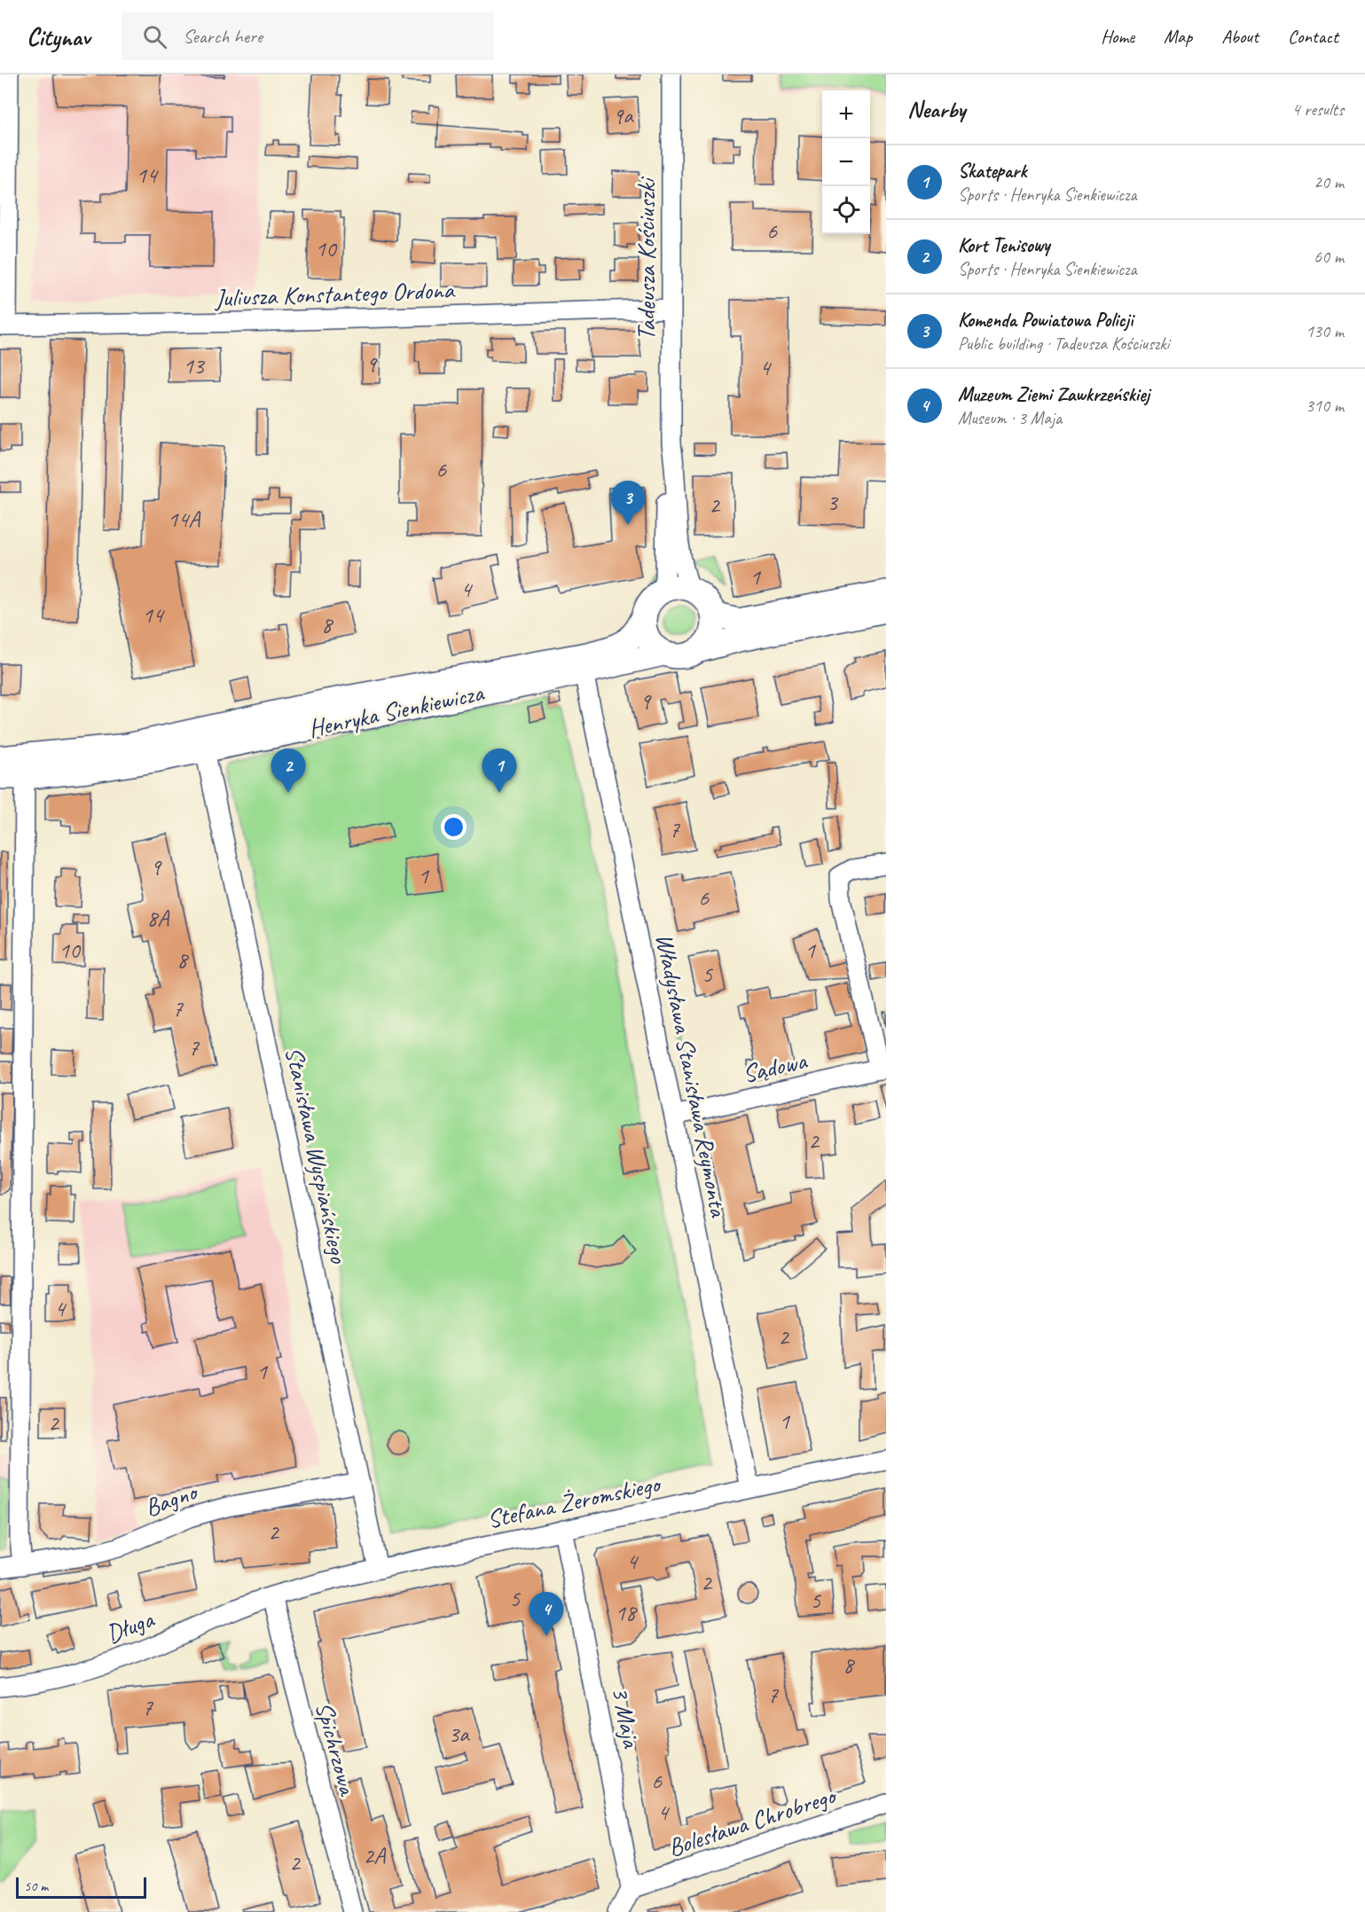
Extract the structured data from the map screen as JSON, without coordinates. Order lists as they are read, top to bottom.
{
  "streets": {
    "street": [
      "Tadeusza Kościuszki",
      "Juliusza Konstantego Ordona",
      "Henryka Sienkiewicza",
      "Sądowa",
      "Władysława Stanisława Reymonta",
      "Stanisława Wyspiańskiego",
      "Bagno",
      "Stefana Żeromskiego",
      "Długa",
      "3 Maja",
      "Spichrzowa",
      "Bolesława Chrobrego"
    ]
  },
  "crossings": [
    ["Tadeusza Kościuszki", "Juliusza Konstantego Ordona"],
    ["Tadeusza Kościuszki", "Henryka Sienkiewicza"],
    ["Henryka Sienkiewicza", "Władysława Stanisława Reymonta"],
    ["Henryka Sienkiewicza", "Stanisława Wyspiańskiego"],
    ["Sądowa", "Władysława Stanisława Reymonta"],
    ["Władysława Stanisława Reymonta", "Stefana Żeromskiego"],
    ["Stanisława Wyspiańskiego", "Bagno"],
    ["Stanisława Wyspiańskiego", "Stefana Żeromskiego"],
    ["Stefana Żeromskiego", "Długa"],
    ["Stefana Żeromskiego", "3 Maja"],
    ["Stefana Żeromskiego", "Spichrzowa"],
    ["Długa", "Spichrzowa"],
    ["3 Maja", "Bolesława Chrobrego"]
  ],
  "house_numbers": [
    "9a",
    "14",
    "6",
    "10",
    "9",
    "13",
    "4",
    "6",
    "3",
    "2",
    "14A",
    "1",
    "4",
    "14",
    "8",
    "9",
    "7",
    "9",
    "1",
    "6",
    "8A",
    "10",
    "1",
    "8",
    "5",
    "7",
    "7",
    "2",
    "4",
    "2",
    "1",
    "1",
    "2",
    "2",
    "4",
    "2",
    "5",
    "5",
    "18",
    "8",
    "7",
    "7",
    "3a",
    "6",
    "4",
    "2A",
    "2"
  ],
  "scale_bar": "50 m",
  "page": {
    "header": "Citynav",
    "search": "Search here",
    "nav": [
      "Home",
      "Map",
      "About",
      "Contact"
    ],
    "heading": ["Nearby", "4 results"],
    "map_buttons": ["+", "−"],
    "list": [
      {
        "mark": "1",
        "name": "Skatepark",
        "note": "Sports · Henryka Sienkiewicza",
        "value": "20 m"
      },
      {
        "mark": "2",
        "name": "Kort Tenisowy",
        "note": "Sports · Henryka Sienkiewicza",
        "value": "60 m"
      },
      {
        "mark": "3",
        "name": "Komenda Powiatowa Policji",
        "note": "Public building · Tadeusza Kościuszki",
        "value": "130 m"
      },
      {
        "mark": "4",
        "name": "Muzeum Ziemi Zawkrzeńskiej",
        "note": "Museum · 3 Maja",
        "value": "310 m"
      }
    ],
    "pins": [
      "3",
      "1",
      "2",
      "4"
    ],
    "scale": "50 m"
  }
}
